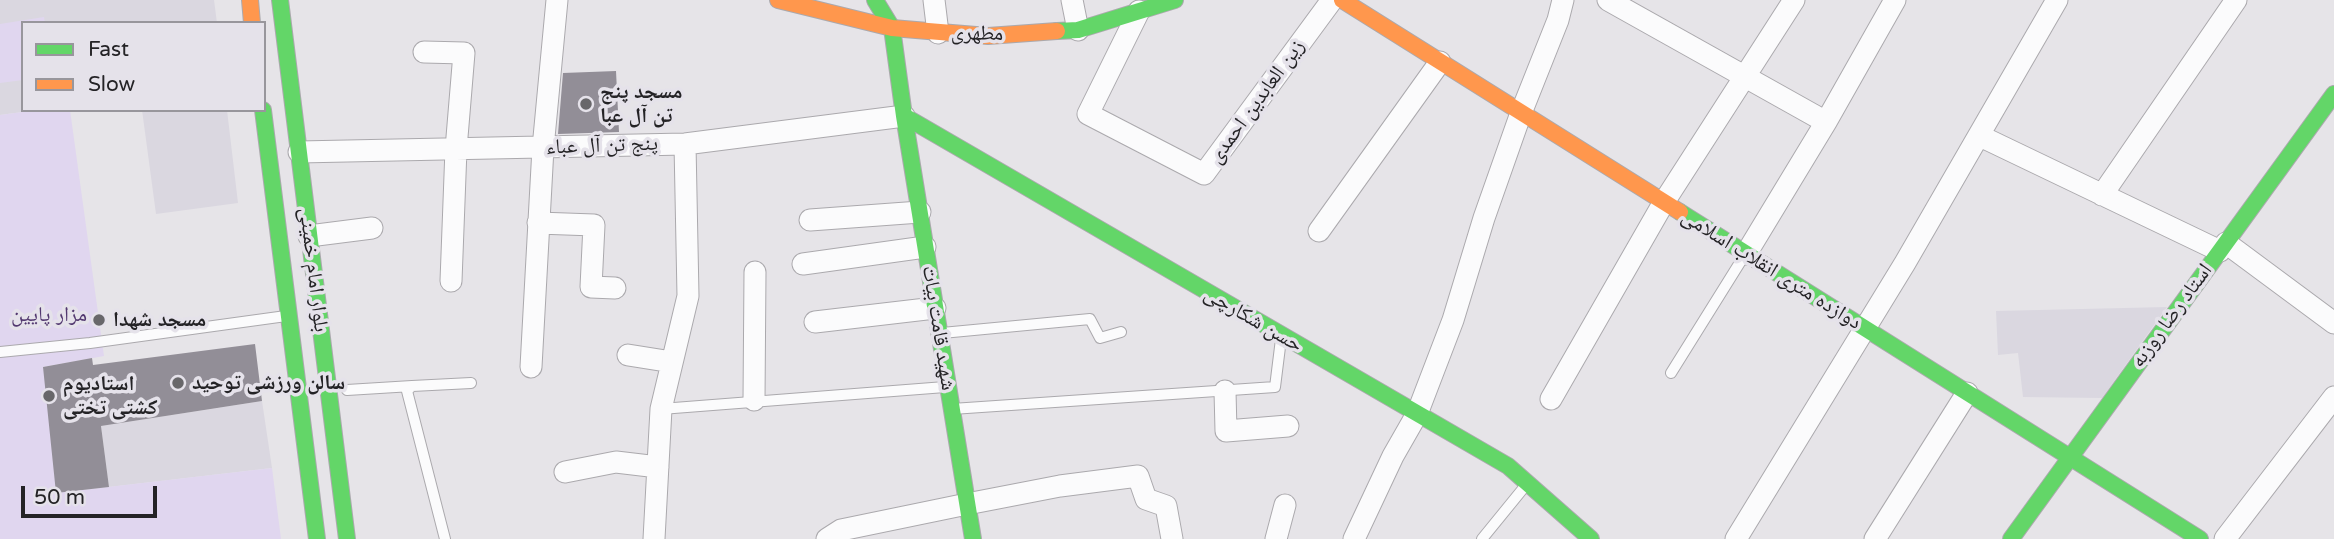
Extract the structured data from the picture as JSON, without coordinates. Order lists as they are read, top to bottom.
{
  "streets": {
    "street": [
      "مطهری",
      "زین العابدین احمدی",
      "پنج تن آل عباء",
      "بلوار امام خمینی",
      "دوازده متری انقلاب اسلامی",
      "استاد رضا روزبه",
      "حسن شکارچی",
      "شهید قامت بیات"
    ]
  },
  "crossings": [
    ["مطهری", "زین العابدین احمدی"],
    ["مطهری", "شهید قامت بیات"],
    ["پنج تن آل عباء", "بلوار امام خمینی"],
    ["پنج تن آل عباء", "حسن شکارچی"],
    ["پنج تن آل عباء", "شهید قامت بیات"],
    ["دوازده متری انقلاب اسلامی", "استاد رضا روزبه"],
    ["حسن شکارچی", "شهید قامت بیات"]
  ],
  "parks": ["مزار پایین"],
  "places": [
    "مسجد پنج تن آل عبا",
    "مسجد شهدا",
    "سالن ورزشی توحید",
    "استادیوم کشتى تختى"
  ],
  "legend": ["Fast", "Slow"],
  "scale_bar": "50 m"
}
